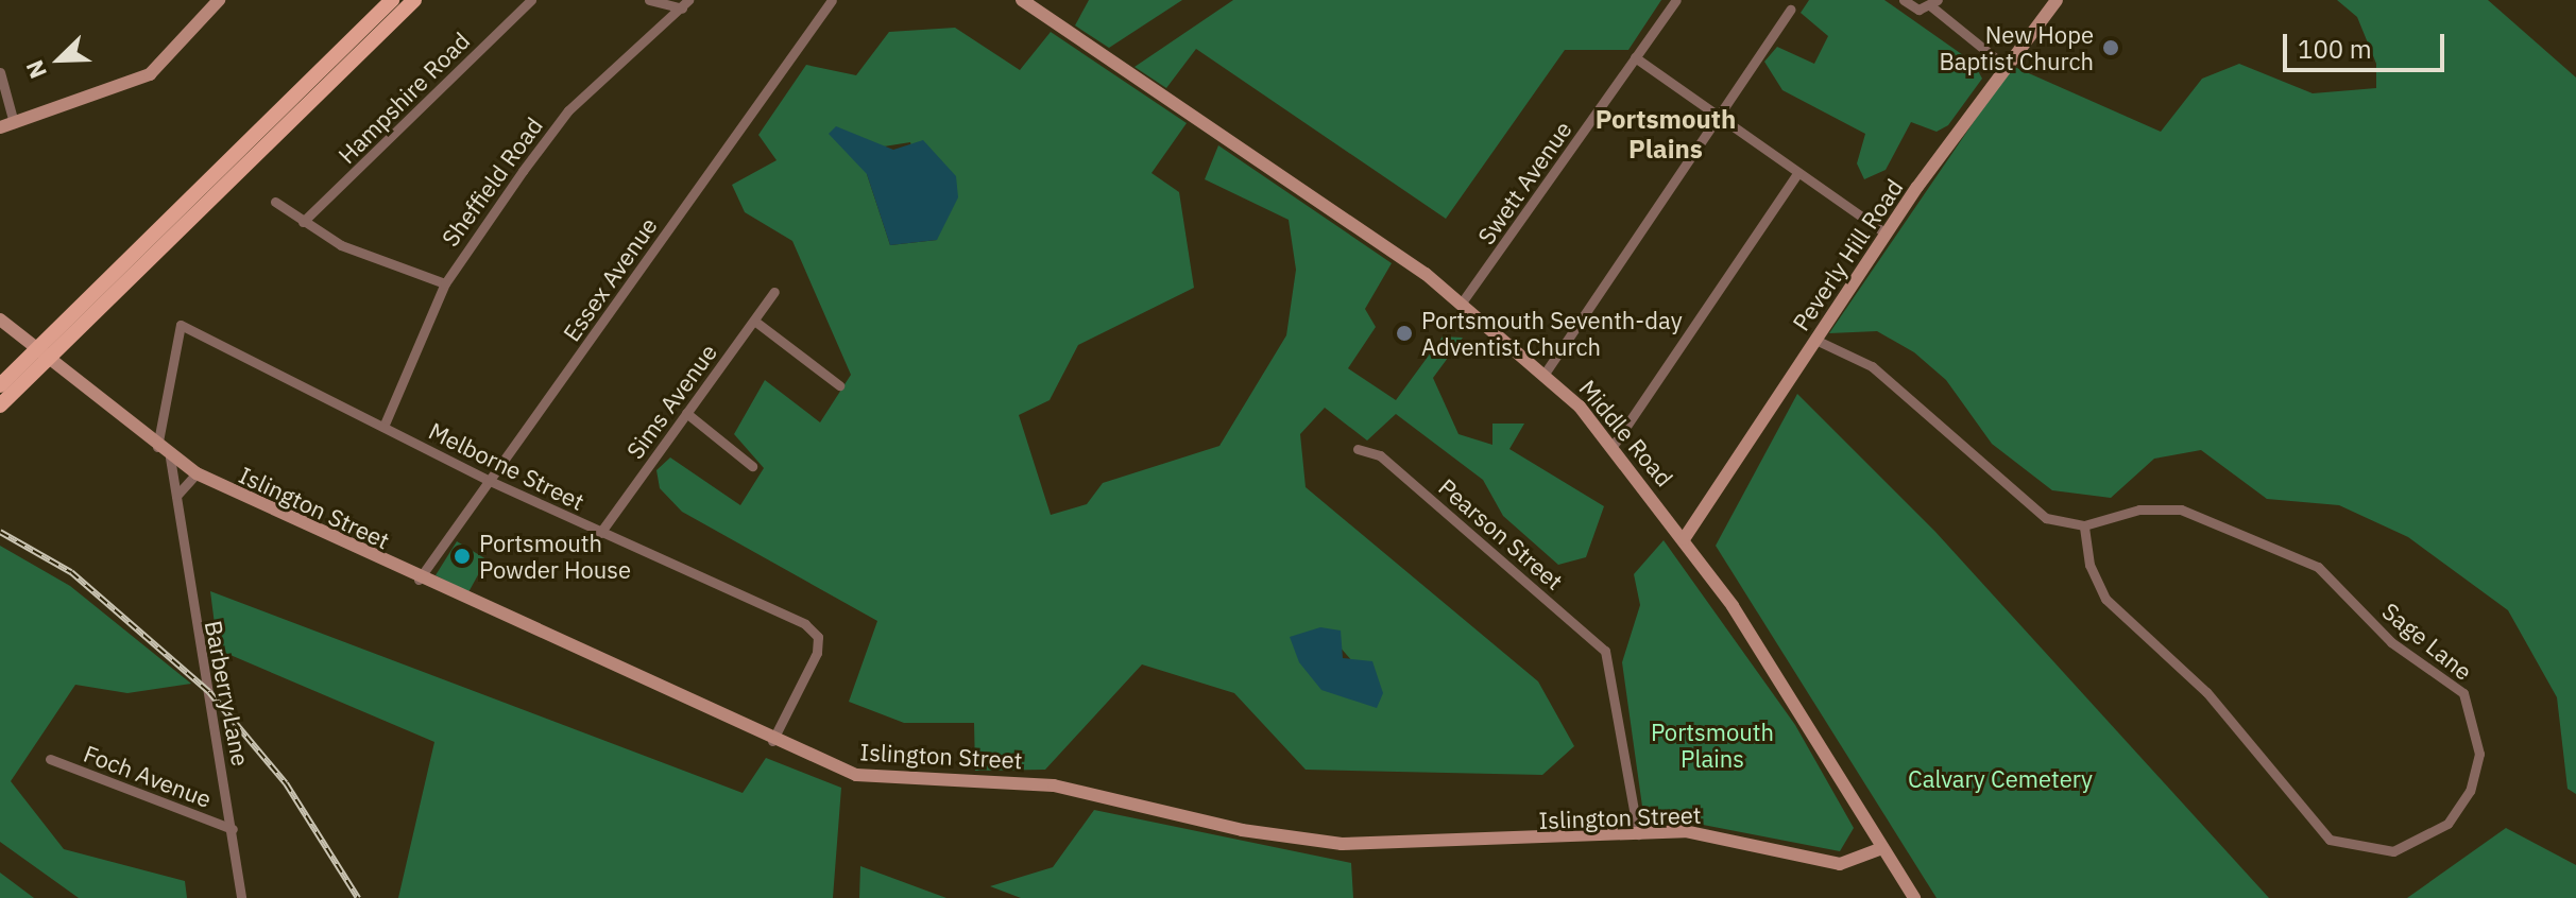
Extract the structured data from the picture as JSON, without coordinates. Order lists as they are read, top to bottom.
{
  "streets": {
    "street": [
      "Hampshire Road",
      "Sheffield Road",
      "Swett Avenue",
      "Peverly Hill Road",
      "Essex Avenue",
      "Sims Avenue",
      "Middle Road",
      "Melborne Street",
      "Islington Street",
      "Pearson Street",
      "Sage Lane",
      "Barberry Lane",
      "Foch Avenue"
    ]
  },
  "crossings": [
    ["Sheffield Road", "Melborne Street"],
    ["Swett Avenue", "Middle Road"],
    ["Peverly Hill Road", "Middle Road"],
    ["Essex Avenue", "Melborne Street"],
    ["Essex Avenue", "Islington Street"],
    ["Sims Avenue", "Melborne Street"],
    ["Middle Road", "Islington Street"],
    ["Melborne Street", "Islington Street"],
    ["Islington Street", "Pearson Street"],
    ["Islington Street", "Barberry Lane"],
    ["Barberry Lane", "Foch Avenue"]
  ],
  "districts": ["Portsmouth Plains"],
  "parks": ["Portsmouth Plains", "Calvary Cemetery"],
  "places": ["New Hope Baptist Church", "Portsmouth Seventh-day Adventist Church", "Portsmouth Powder House"],
  "scale_bar": "100 m",
  "north": "bottom left"
}
